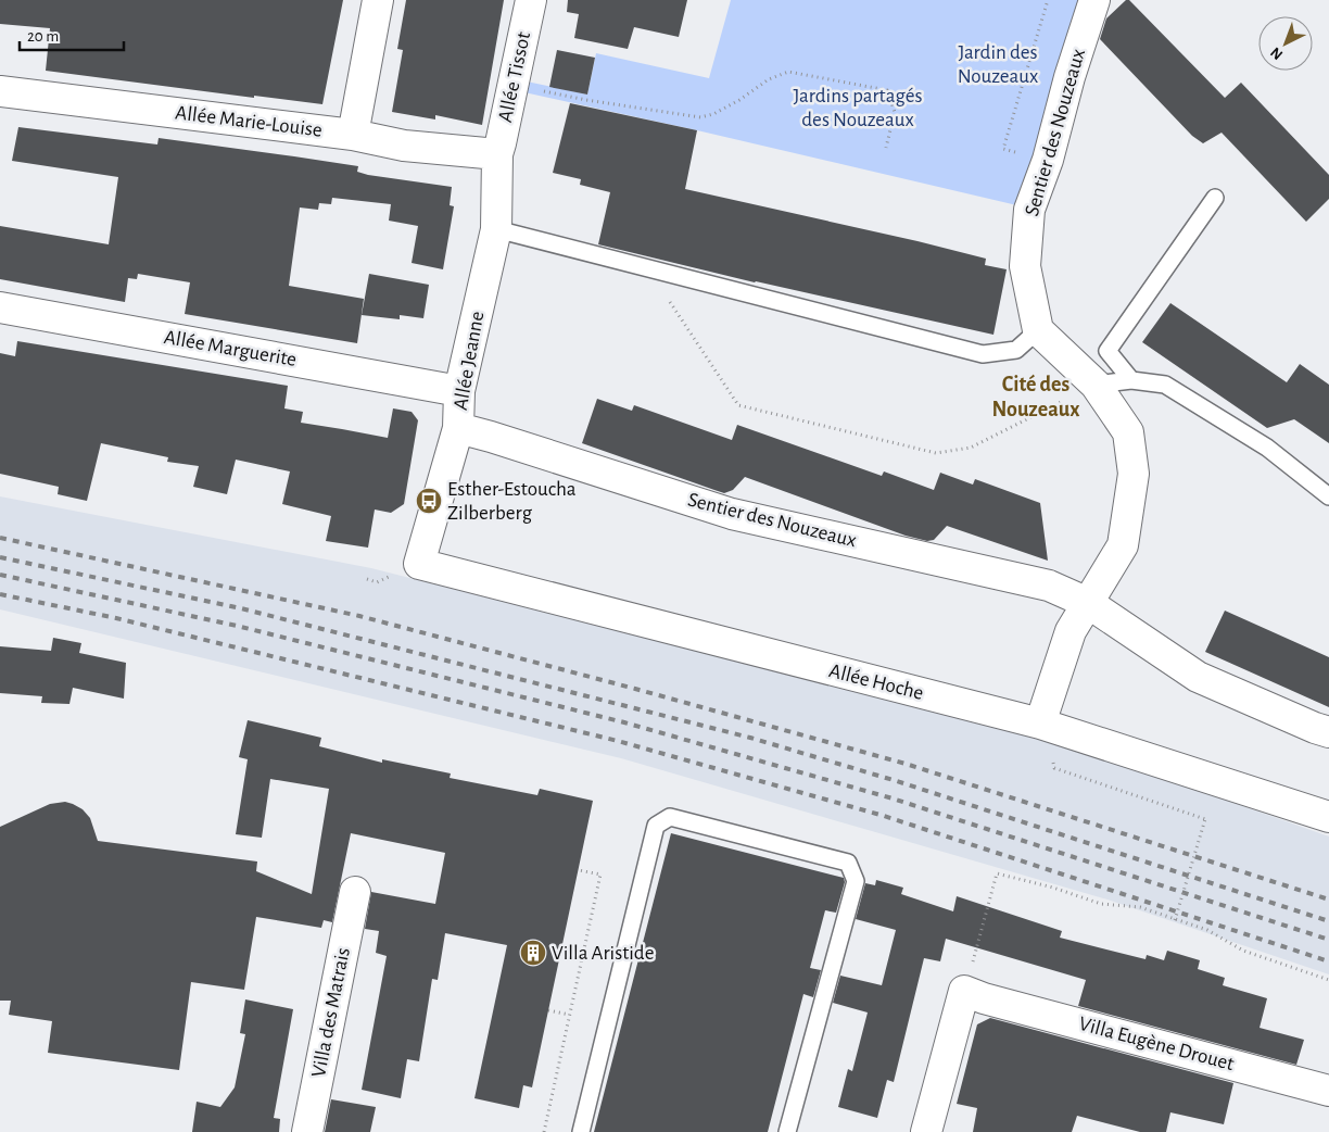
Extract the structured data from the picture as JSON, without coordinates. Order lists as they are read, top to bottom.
{
  "streets": {
    "street": [
      "Allée Tissot",
      "Allée Marie-Louise",
      "Sentier des Nouzeaux",
      "Allée Marguerite",
      "Allée Jeanne",
      "Allée Hoche",
      "Villa des Matrais",
      "Villa Eugène Drouet"
    ]
  },
  "crossings": [
    ["Allée Tissot", "Allée Marie-Louise"],
    ["Allée Tissot", "Allée Jeanne"],
    ["Allée Marie-Louise", "Allée Jeanne"],
    ["Sentier des Nouzeaux", "Allée Jeanne"],
    ["Allée Marguerite", "Allée Jeanne"],
    ["Allée Jeanne", "Allée Hoche"]
  ],
  "districts": ["Cité des Nouzeaux"],
  "parks": ["Jardin des Nouzeaux", "Jardins partagés des Nouzeaux"],
  "places": {
    "bus stop": ["Esther-Estoucha Zilberberg"],
    "building": ["Villa Aristide"]
  },
  "scale_bar": "20 m",
  "north": "bottom left"
}
